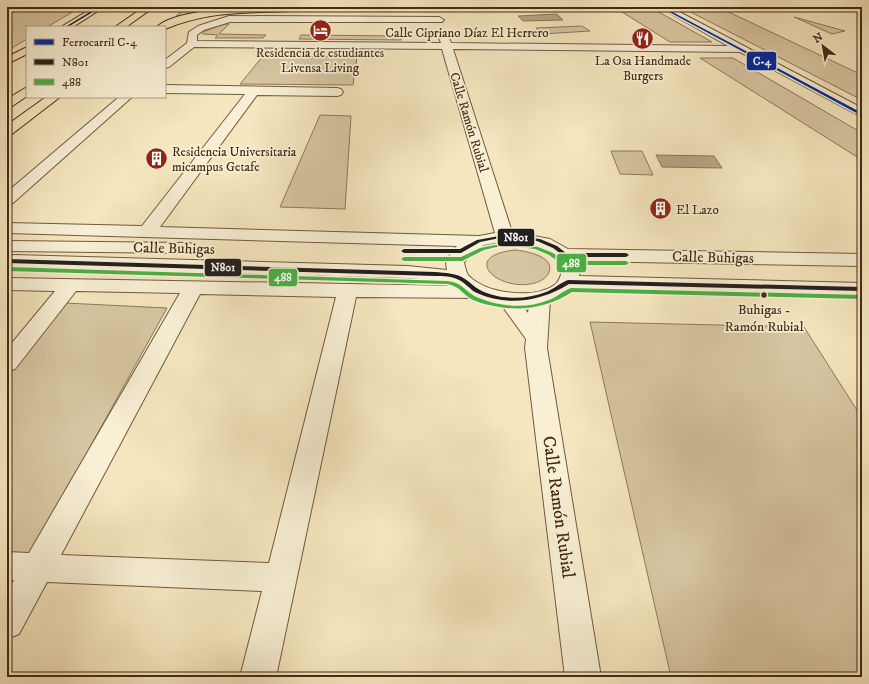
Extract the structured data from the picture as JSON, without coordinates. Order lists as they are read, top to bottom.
{
  "streets": {
    "street": ["Calle Cipriano Díaz El Herrero", "Calle Ramón Rubial", "Calle Buhigas"]
  },
  "crossings": [
    ["Calle Cipriano Díaz El Herrero", "Calle Ramón Rubial"]
  ],
  "places": {
    "hotel": ["Residencia de estudiantes Livensa Living"],
    "restaurant": ["La Osa Handmade Burgers"],
    "building": ["Residencia Universitaria micampus Getafe", "El Lazo"],
    "other": ["Buhigas - Ramón Rubial"]
  },
  "lines": ["rail line C-4", "transit line N801", "transit line 488"],
  "legend": ["Ferrocarril C-4", "N801", "488"],
  "north": "top left"
}
